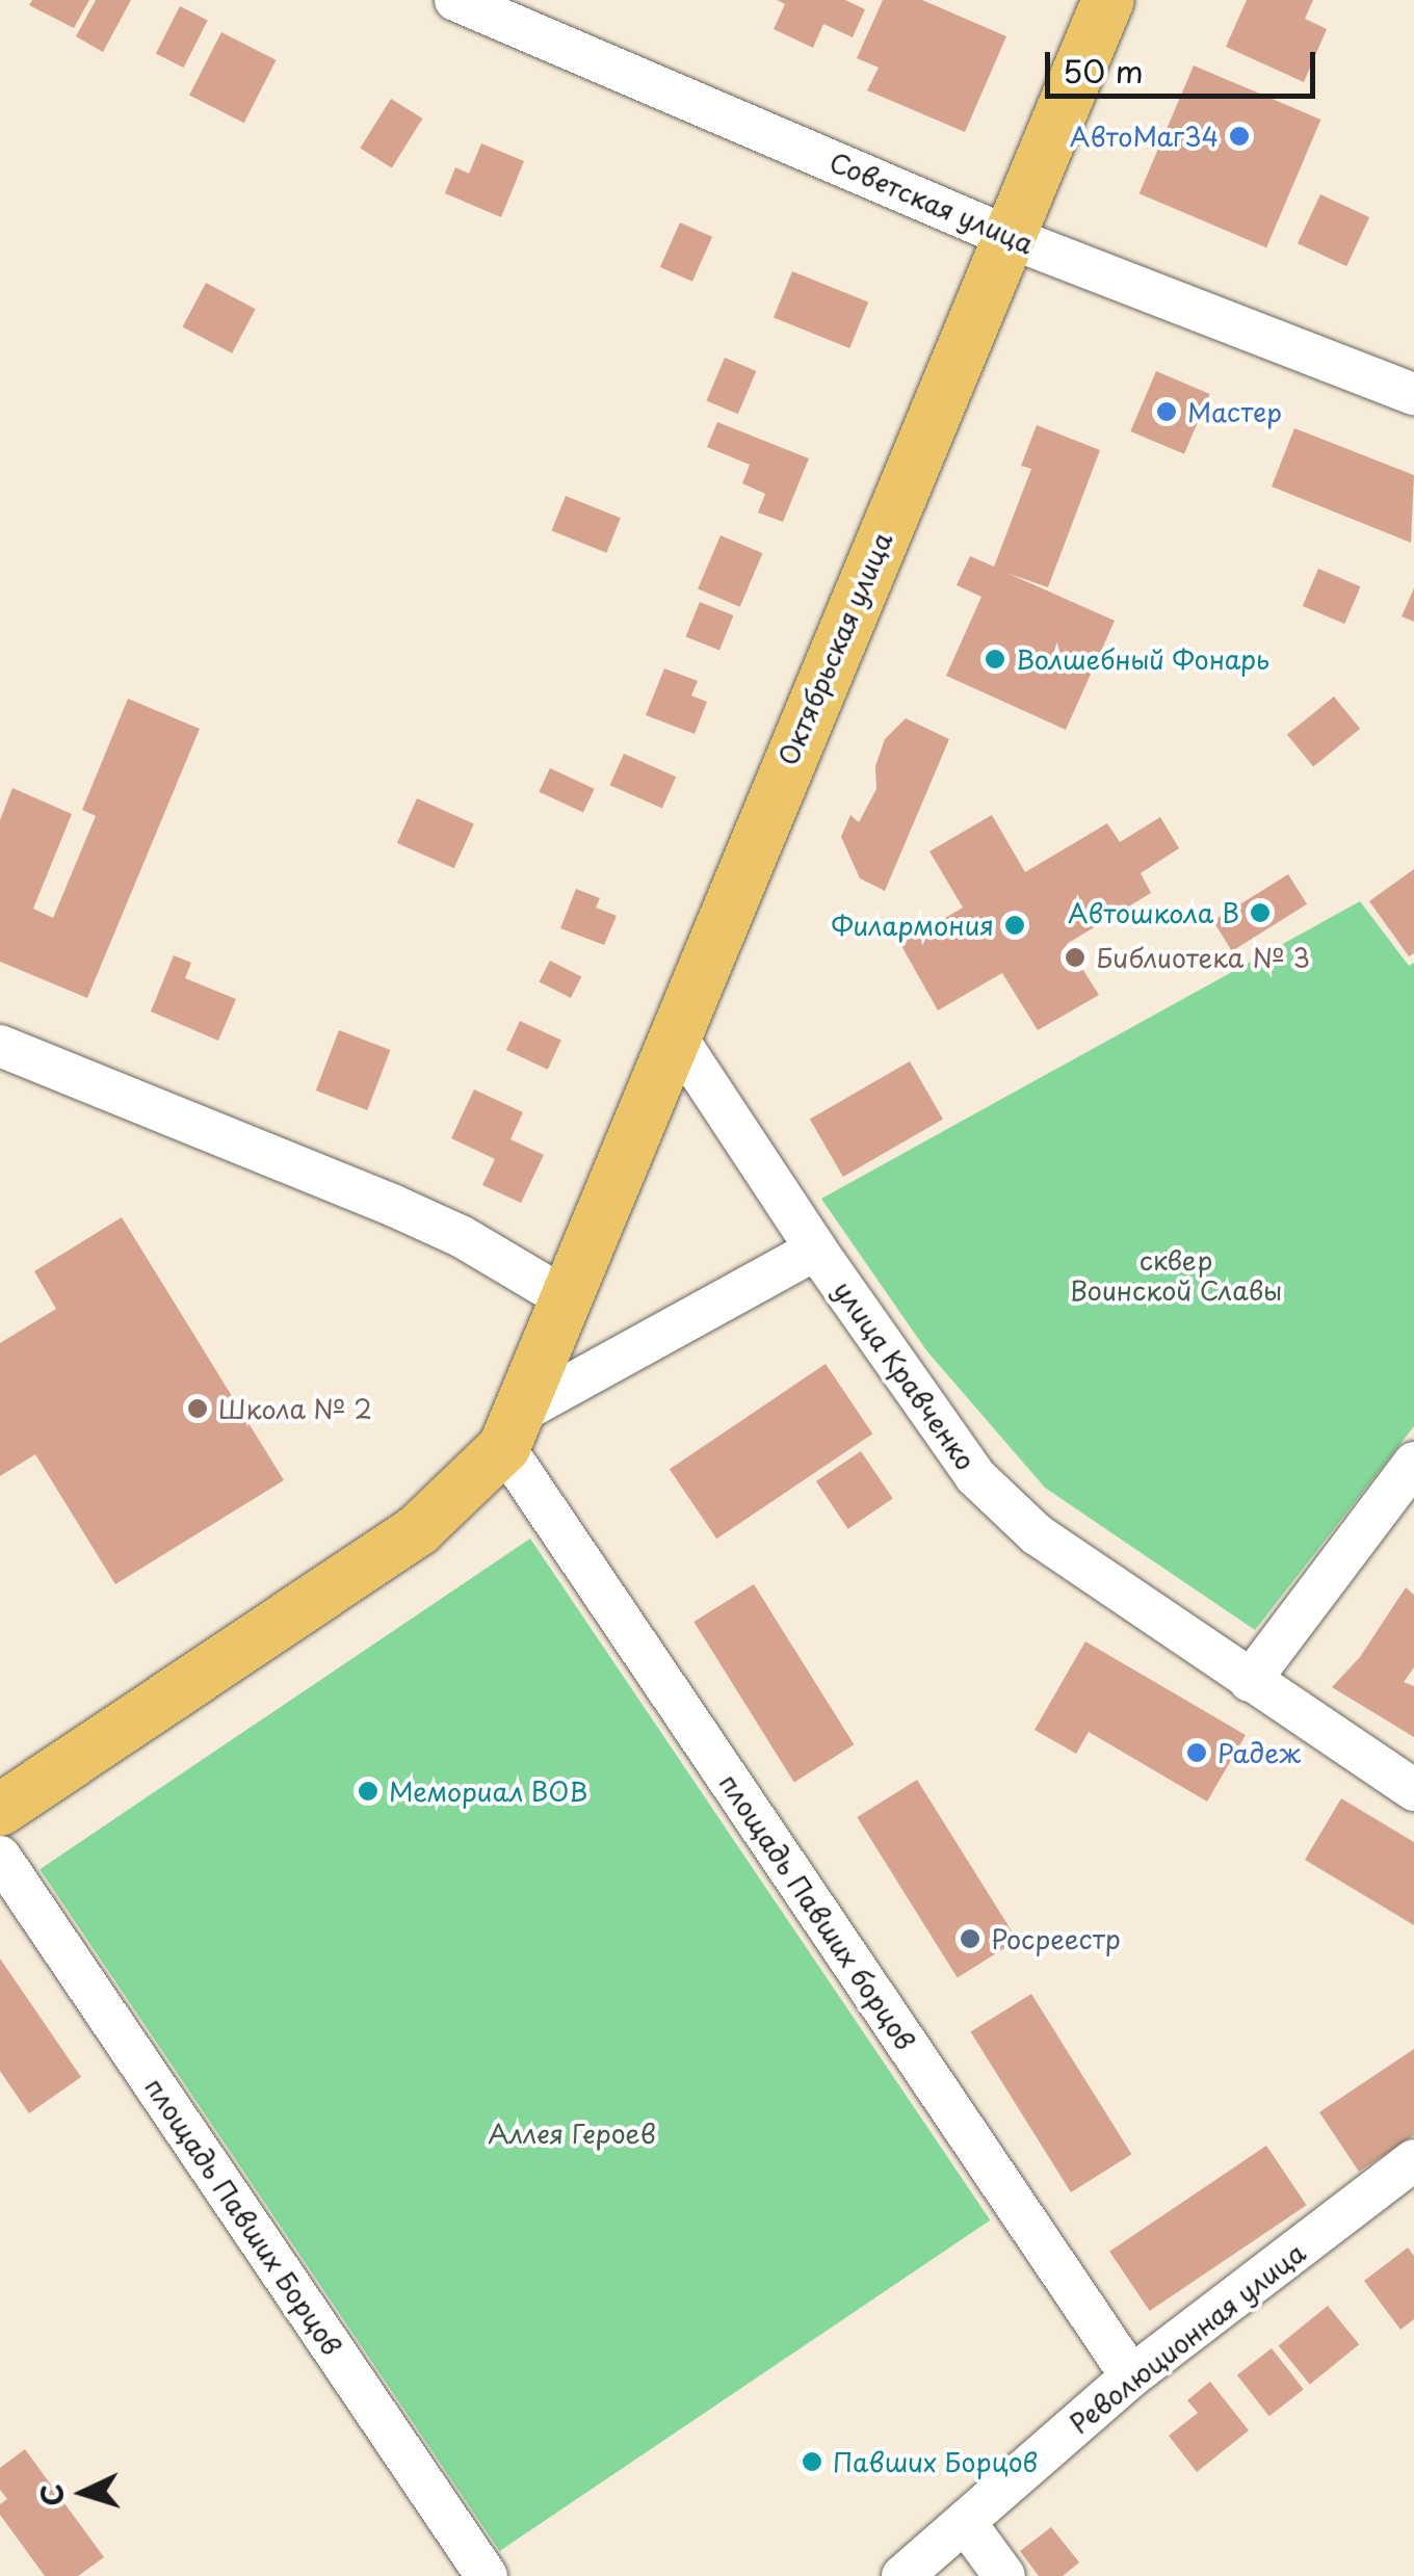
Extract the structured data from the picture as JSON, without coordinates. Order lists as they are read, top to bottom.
{
  "streets": {
    "main road": ["Октябрьская улица"],
    "street": [
      "Советская улица",
      "улица Кравченко",
      "площадь Павших борцов",
      "площадь Павших Борцов",
      "Революционная улица"
    ]
  },
  "crossings": [
    ["Советская улица", "Октябрьская улица"],
    ["Октябрьская улица", "улица Кравченко"],
    ["Октябрьская улица", "площадь Павших борцов"],
    ["площадь Павших борцов", "Революционная улица"]
  ],
  "parks": ["сквер Воинской Славы", "Аллея Героев"],
  "places": [
    "АвтоМаг34",
    "Мастер",
    "Волшебный Фонарь",
    "Автошкола В",
    "Филармония",
    "Библиотека № 3",
    "Школа № 2",
    "Радеж",
    "Мемориал ВОВ",
    "Росреестр",
    "Павших Борцов"
  ],
  "scale_bar": "50 m",
  "north": "left"
}
